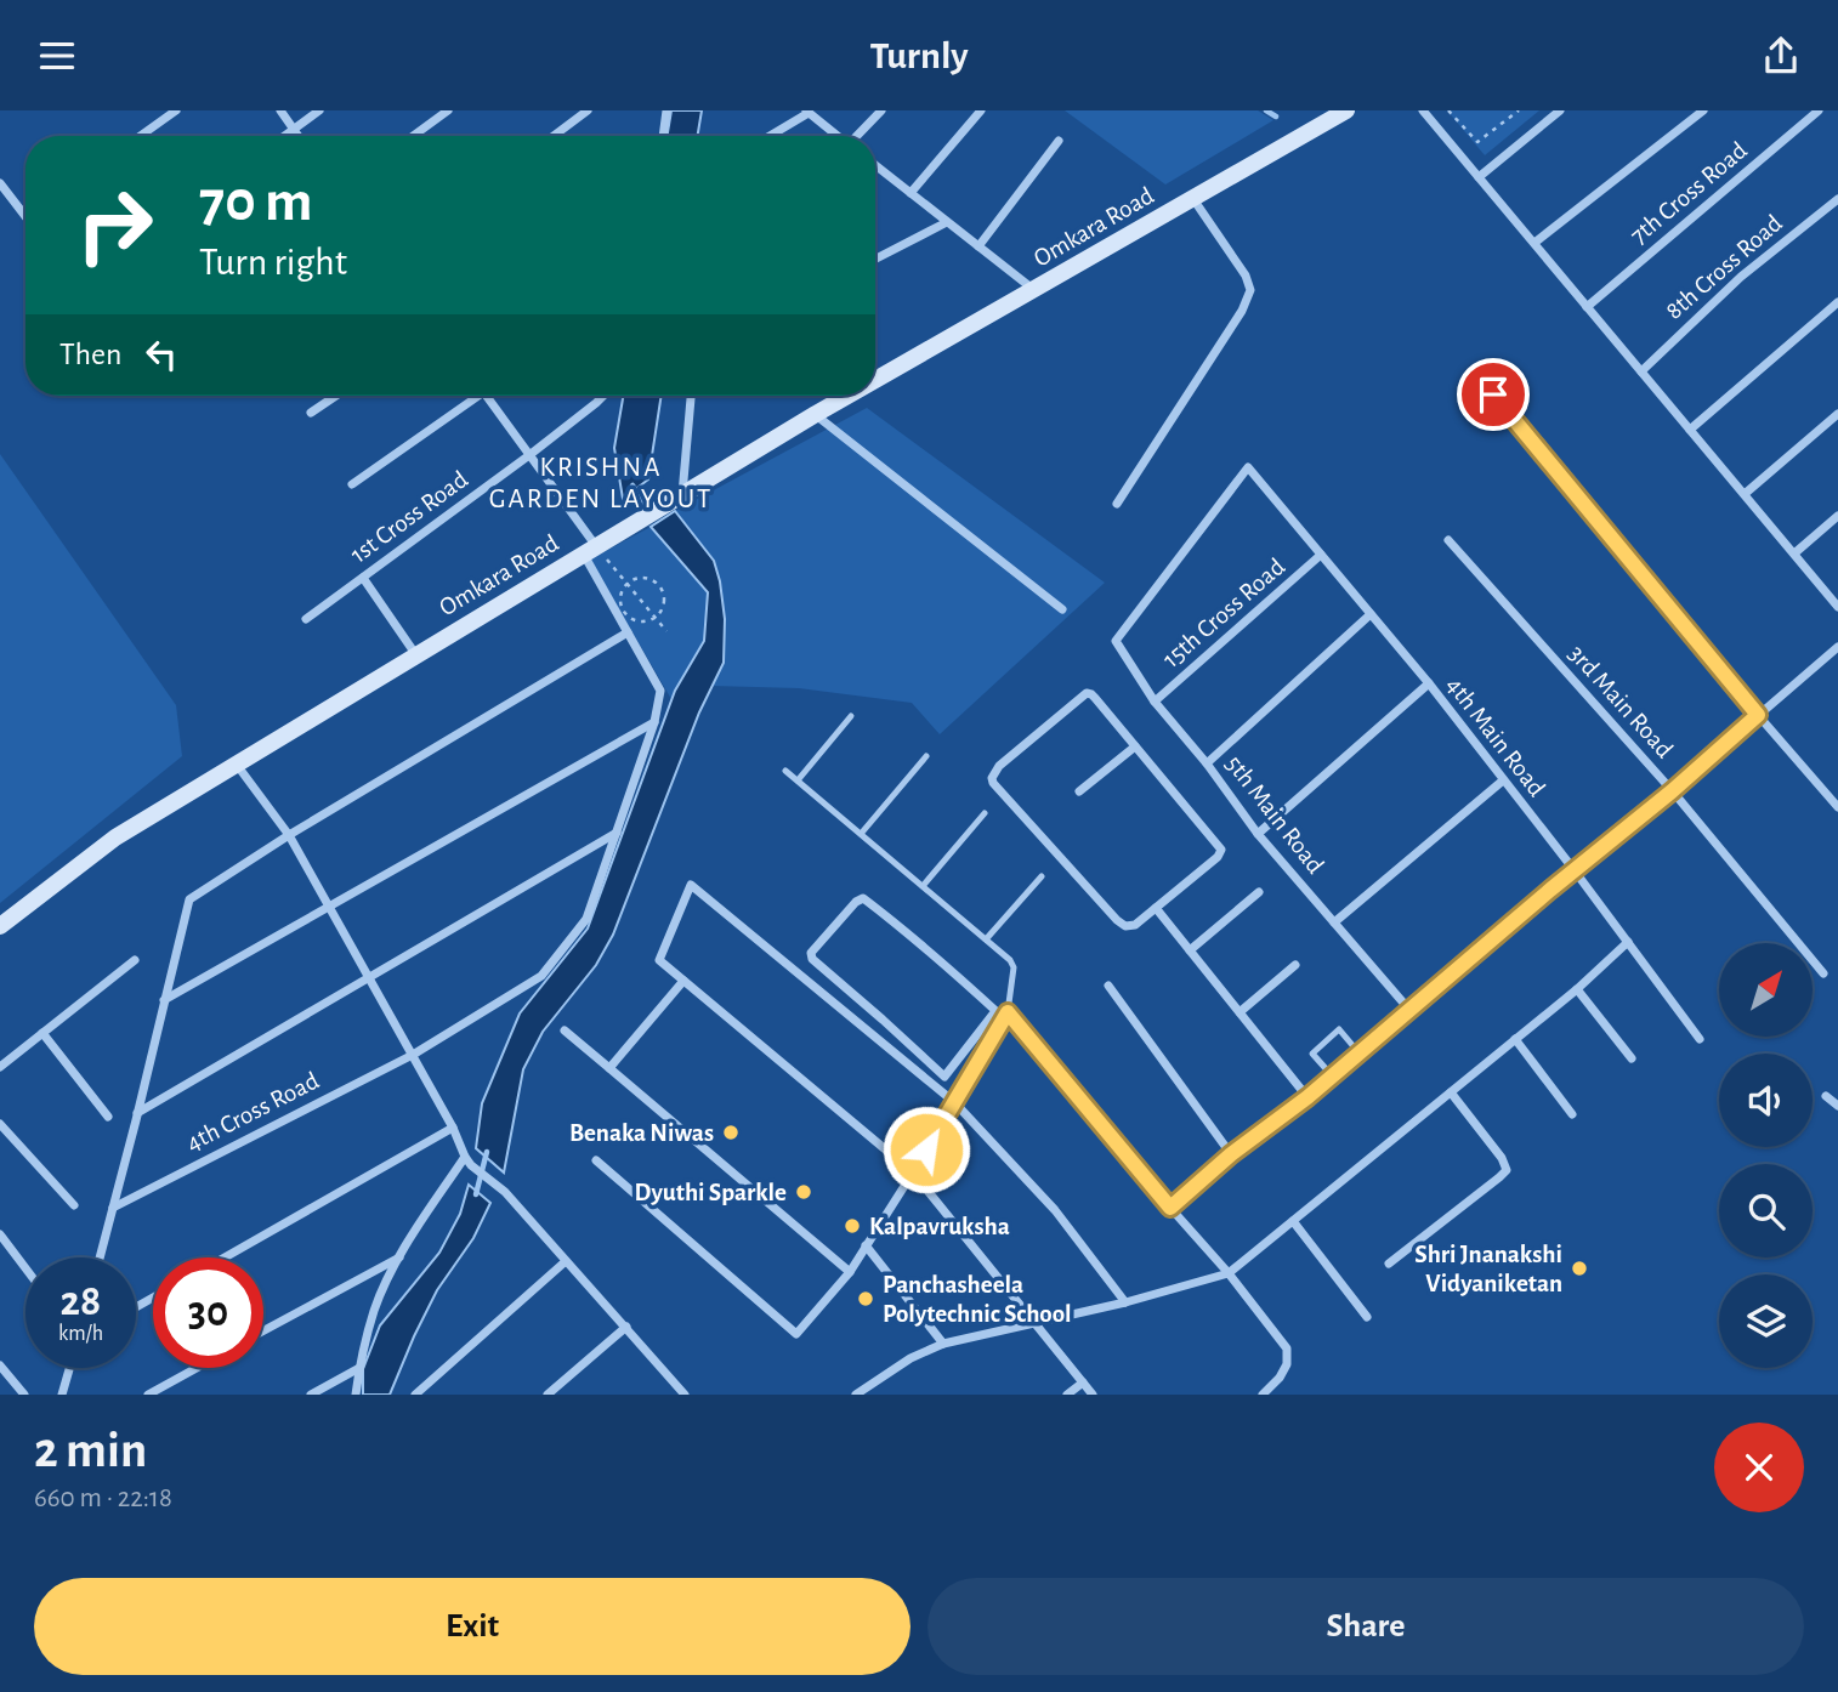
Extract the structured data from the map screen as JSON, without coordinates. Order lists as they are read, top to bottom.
{
  "streets": {
    "street": [
      "7th Cross Road",
      "Omkara Road",
      "8th Cross Road",
      "1st Cross Road",
      "15th Cross Road",
      "3rd Main Road",
      "4th Main Road",
      "5th Main Road",
      "4th Cross Road"
    ]
  },
  "crossings": [
    ["Omkara Road", "4th Cross Road"],
    ["1st Cross Road", "4th Cross Road"],
    ["15th Cross Road", "4th Main Road"],
    ["15th Cross Road", "5th Main Road"],
    ["4th Main Road", "5th Main Road"]
  ],
  "districts": ["KRISHNA GARDEN LAYOUT"],
  "places": [
    "Benaka Niwas",
    "Dyuthi Sparkle",
    "Kalpavruksha",
    "Shri Jnanakshi Vidyaniketan",
    "Panchasheela Polytechnic School"
  ],
  "north": "top right",
  "page": {
    "header": "Turnly",
    "turn": ["70 m", "Turn right"],
    "then": "Then",
    "speed": "28 km/h",
    "limit": "30",
    "heading": ["2 min", "660 m · 22:18"],
    "buttons": ["Exit", "Share"]
  }
}
